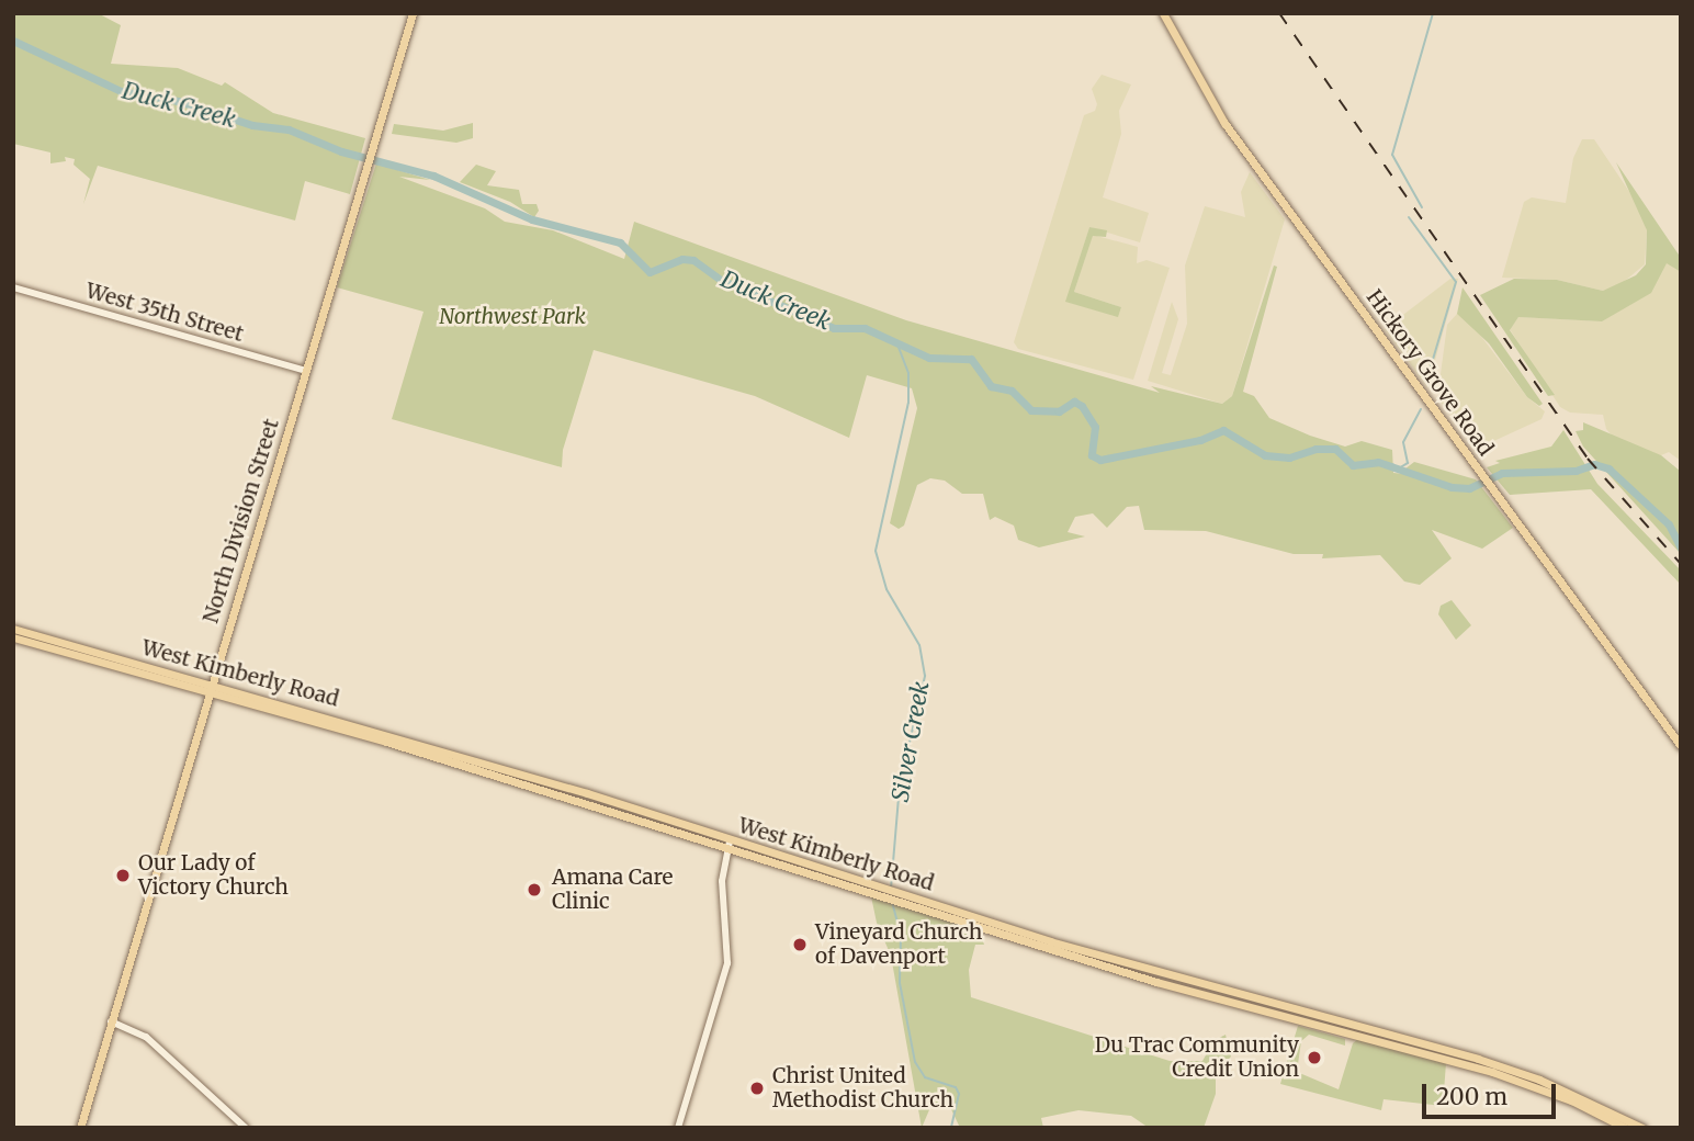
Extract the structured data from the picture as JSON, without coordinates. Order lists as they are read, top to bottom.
{
  "streets": {
    "main road": ["Hickory Grove Road", "North Division Street", "West Kimberly Road"],
    "street": ["West 35th Street"]
  },
  "crossings": [
    ["West 35th Street", "North Division Street"],
    ["North Division Street", "West Kimberly Road"]
  ],
  "water": ["Duck Creek", "Silver Creek"],
  "parks": ["Northwest Park"],
  "places": [
    "Our Lady of Victory Church",
    "Amana Care Clinic",
    "Vineyard Church of Davenport",
    "Du Trac Community Credit Union",
    "Christ United Methodist Church"
  ],
  "scale_bar": "200 m"
}
